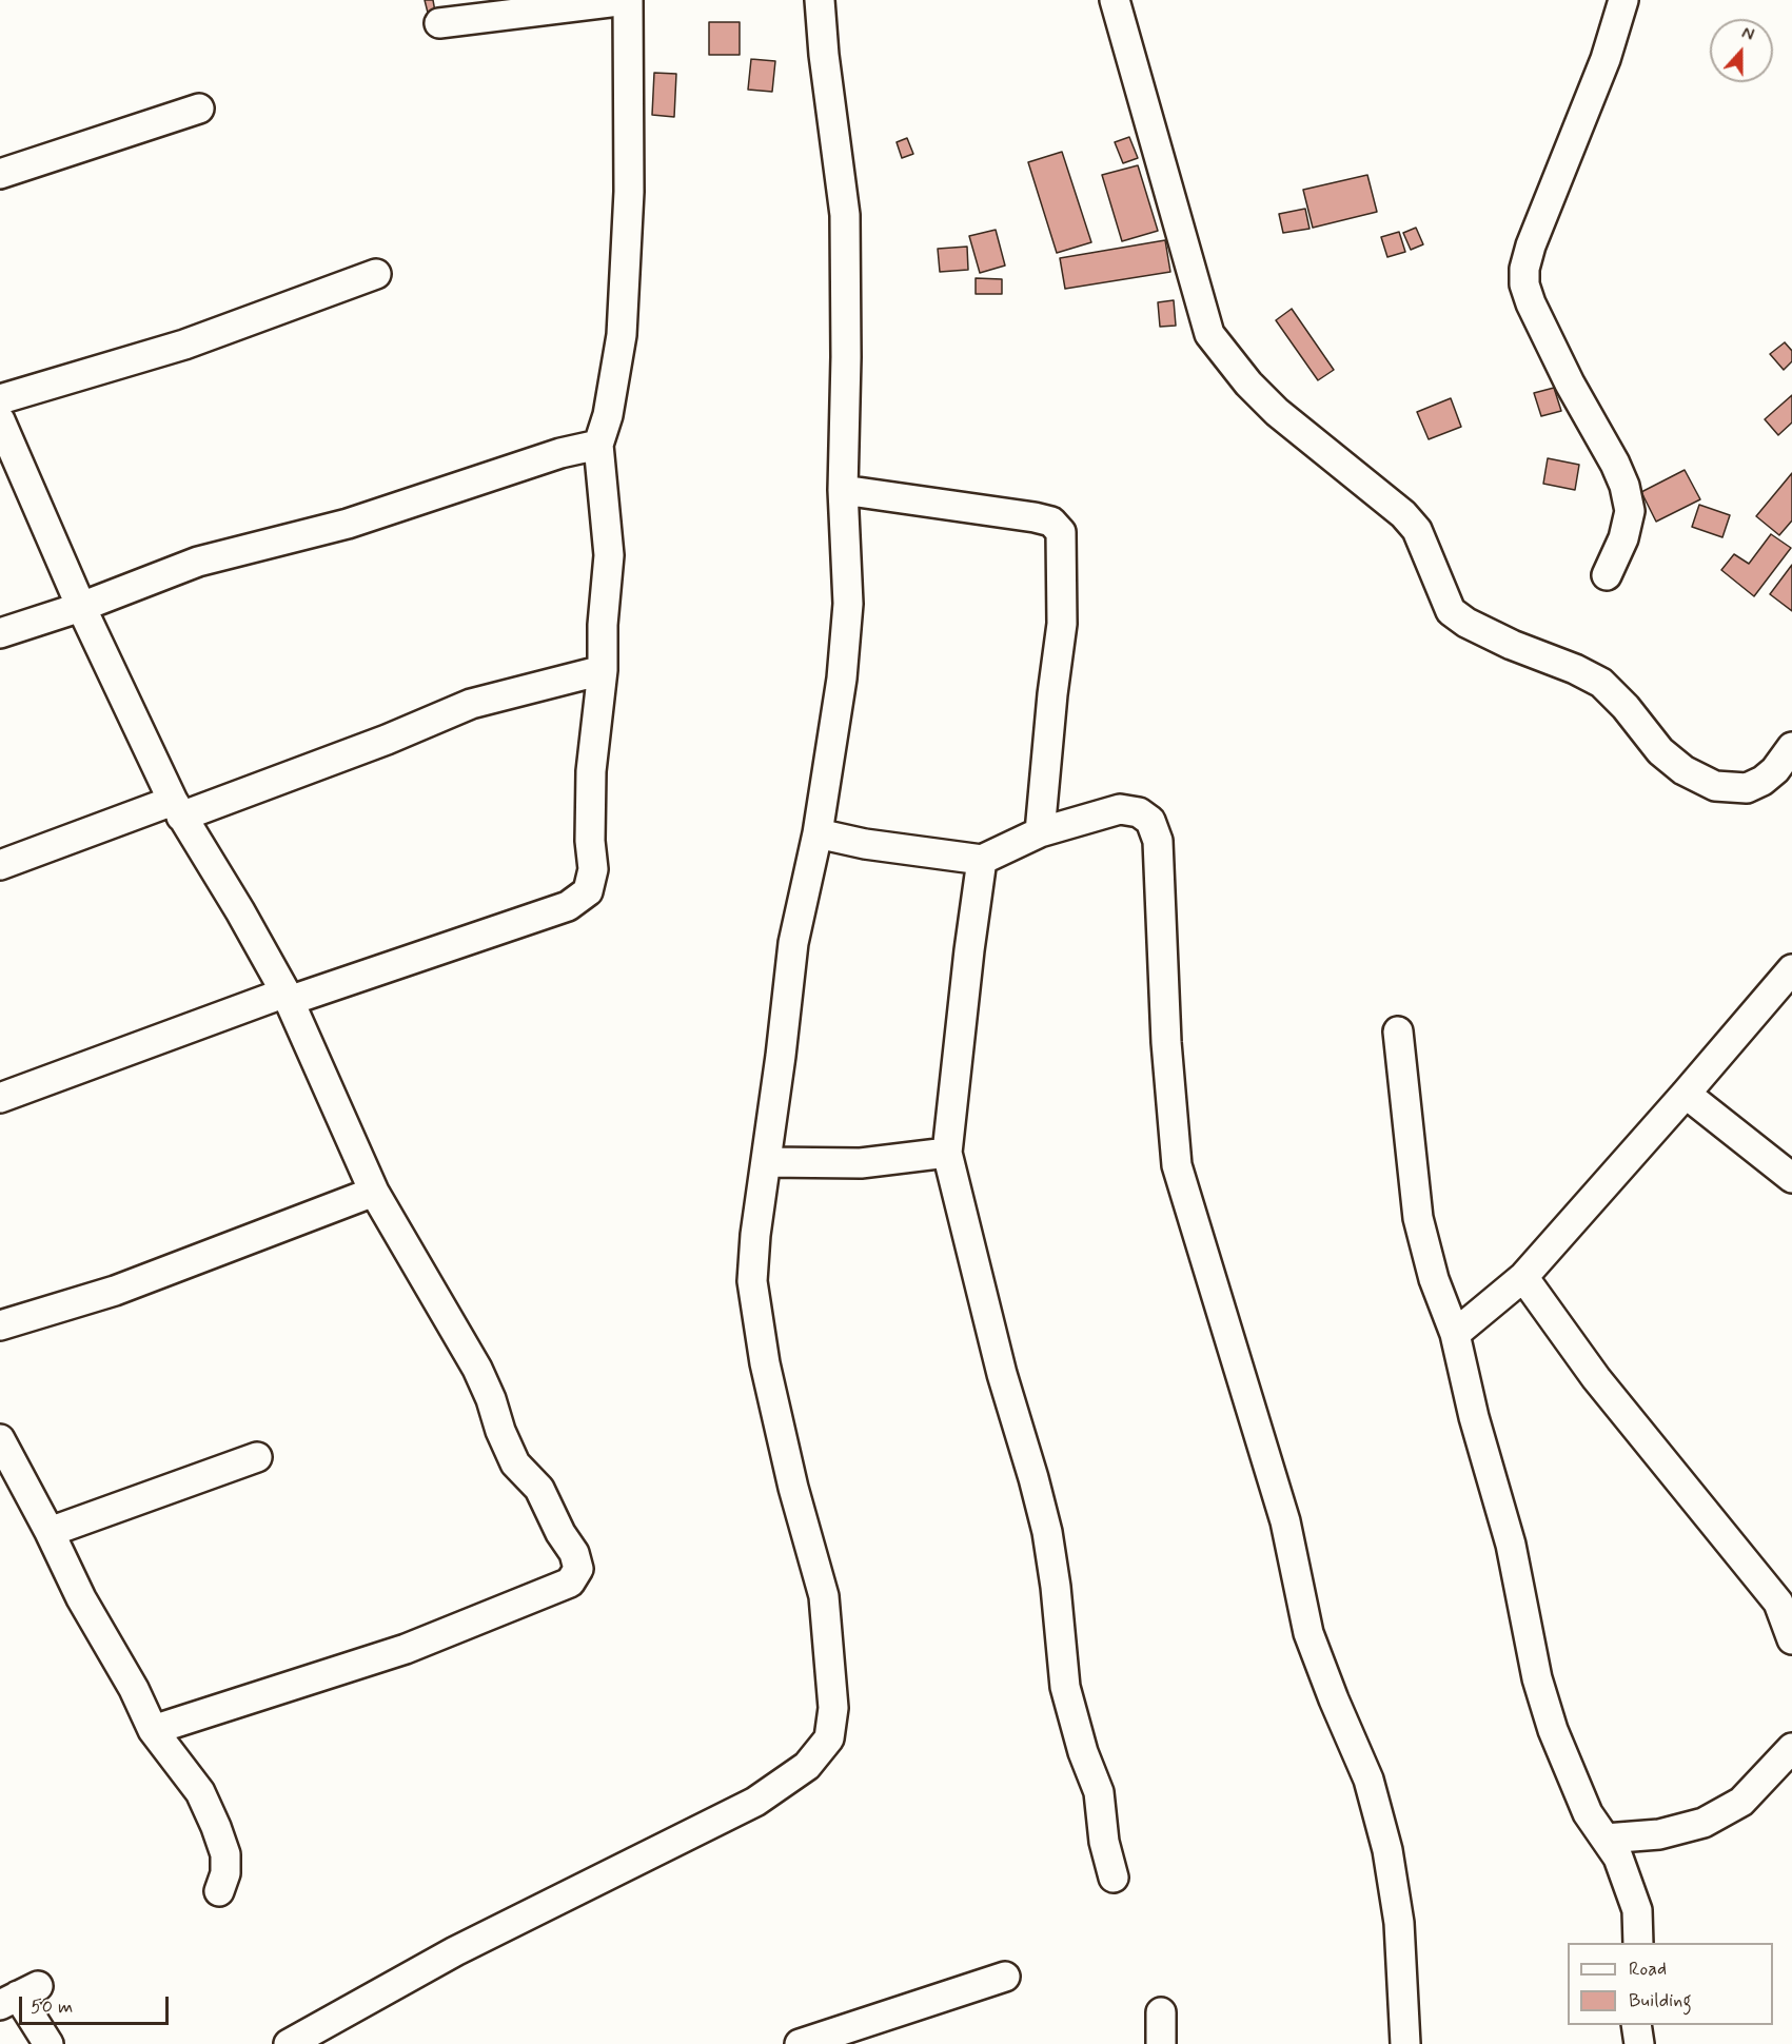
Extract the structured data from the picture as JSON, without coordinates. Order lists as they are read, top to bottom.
{
  "legend": ["Road", "Building"],
  "scale_bar": "50 m",
  "north": "top"
}
